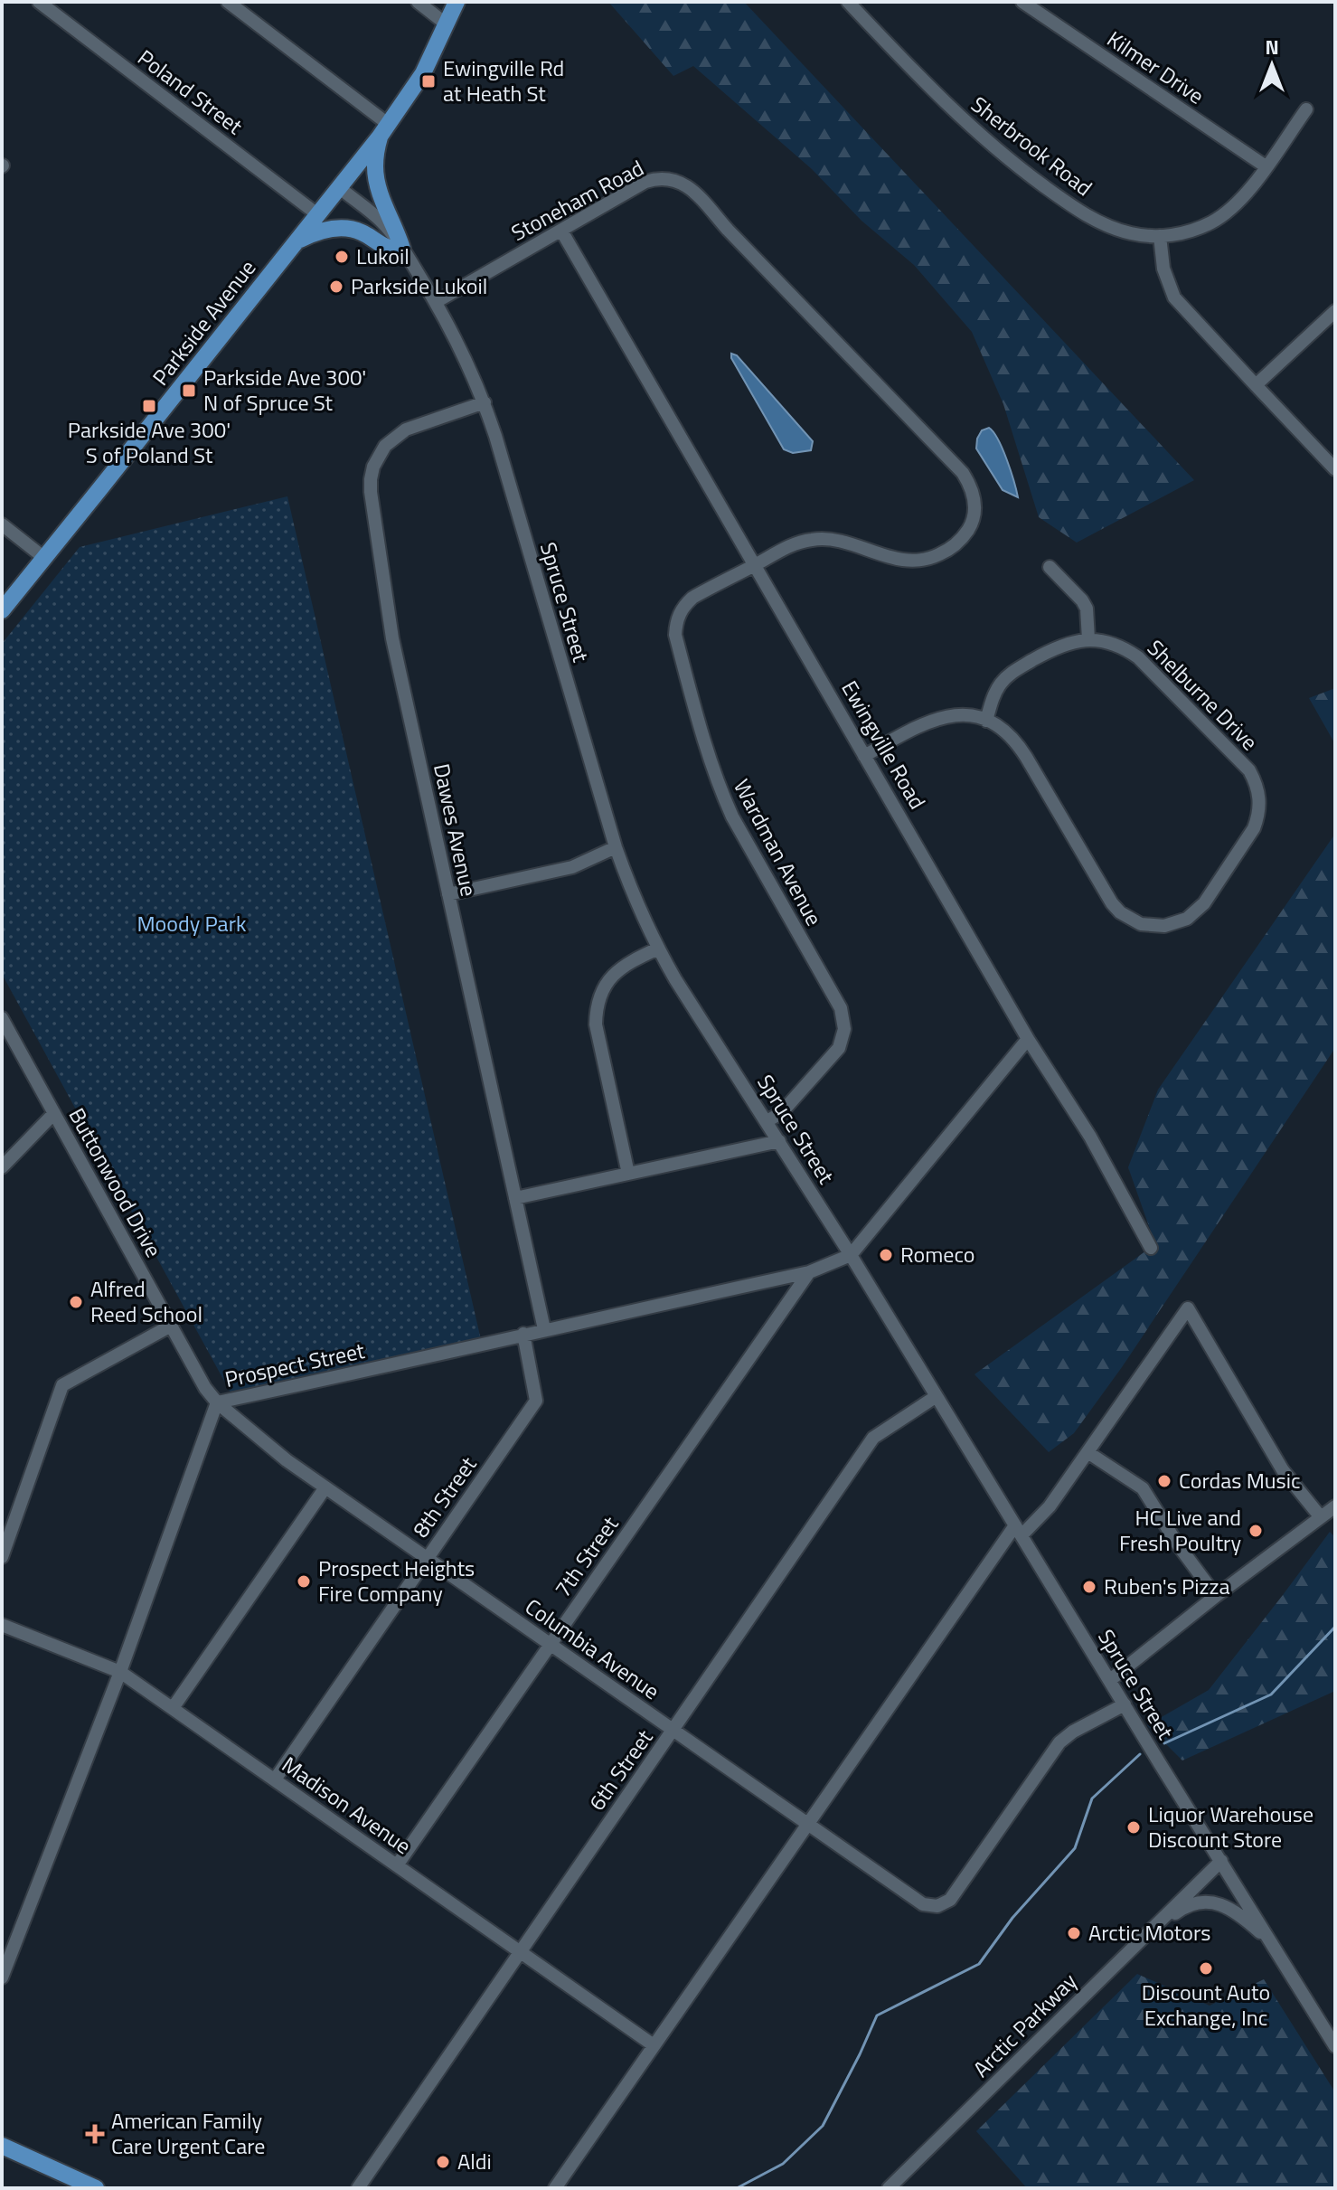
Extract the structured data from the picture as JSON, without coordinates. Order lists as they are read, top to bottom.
{
  "streets": {
    "main road": ["Parkside Avenue"],
    "street": [
      "Kilmer Drive",
      "Poland Street",
      "Sherbrook Road",
      "Stoneham Road",
      "Spruce Street",
      "Shelburne Drive",
      "Ewingville Road",
      "Dawes Avenue",
      "Wardman Avenue",
      "Buttonwood Drive",
      "Prospect Street",
      "8th Street",
      "7th Street",
      "Columbia Avenue",
      "6th Street",
      "Madison Avenue",
      "Arctic Parkway"
    ]
  },
  "crossings": [
    ["Kilmer Drive", "Sherbrook Road"],
    ["Poland Street", "Parkside Avenue"],
    ["Stoneham Road", "Spruce Street"],
    ["Stoneham Road", "Ewingville Road"],
    ["Stoneham Road", "Wardman Avenue"],
    ["Parkside Avenue", "Spruce Street"],
    ["Spruce Street", "Dawes Avenue"],
    ["Spruce Street", "Wardman Avenue"],
    ["Spruce Street", "Prospect Street"],
    ["Spruce Street", "Columbia Avenue"],
    ["Spruce Street", "6th Street"],
    ["Spruce Street", "Arctic Parkway"],
    ["Shelburne Drive", "Ewingville Road"],
    ["Ewingville Road", "Wardman Avenue"],
    ["Dawes Avenue", "Prospect Street"],
    ["Buttonwood Drive", "Prospect Street"],
    ["Buttonwood Drive", "Columbia Avenue"],
    ["Prospect Street", "8th Street"],
    ["Prospect Street", "7th Street"],
    ["Prospect Street", "Columbia Avenue"],
    ["Prospect Street", "Madison Avenue"],
    ["8th Street", "Columbia Avenue"],
    ["8th Street", "Madison Avenue"],
    ["7th Street", "Columbia Avenue"],
    ["7th Street", "Madison Avenue"],
    ["Columbia Avenue", "6th Street"],
    ["6th Street", "Madison Avenue"]
  ],
  "parks": ["Moody Park"],
  "places": {
    "transit": ["Ewingville Rd at Heath St", "Parkside Ave 300' N of Spruce St", "Parkside Ave 300' S of Poland St"],
    "other": [
      "Lukoil",
      "Parkside Lukoil",
      "Romeco",
      "Alfred Reed School",
      "Cordas Music",
      "HC Live and Fresh Poultry",
      "Prospect Heights Fire Company",
      "Ruben's Pizza",
      "Liquor Warehouse Discount Store",
      "Arctic Motors",
      "Discount Auto Exchange, Inc",
      "Aldi"
    ],
    "health": ["American Family Care Urgent Care"]
  },
  "north": "top"
}
